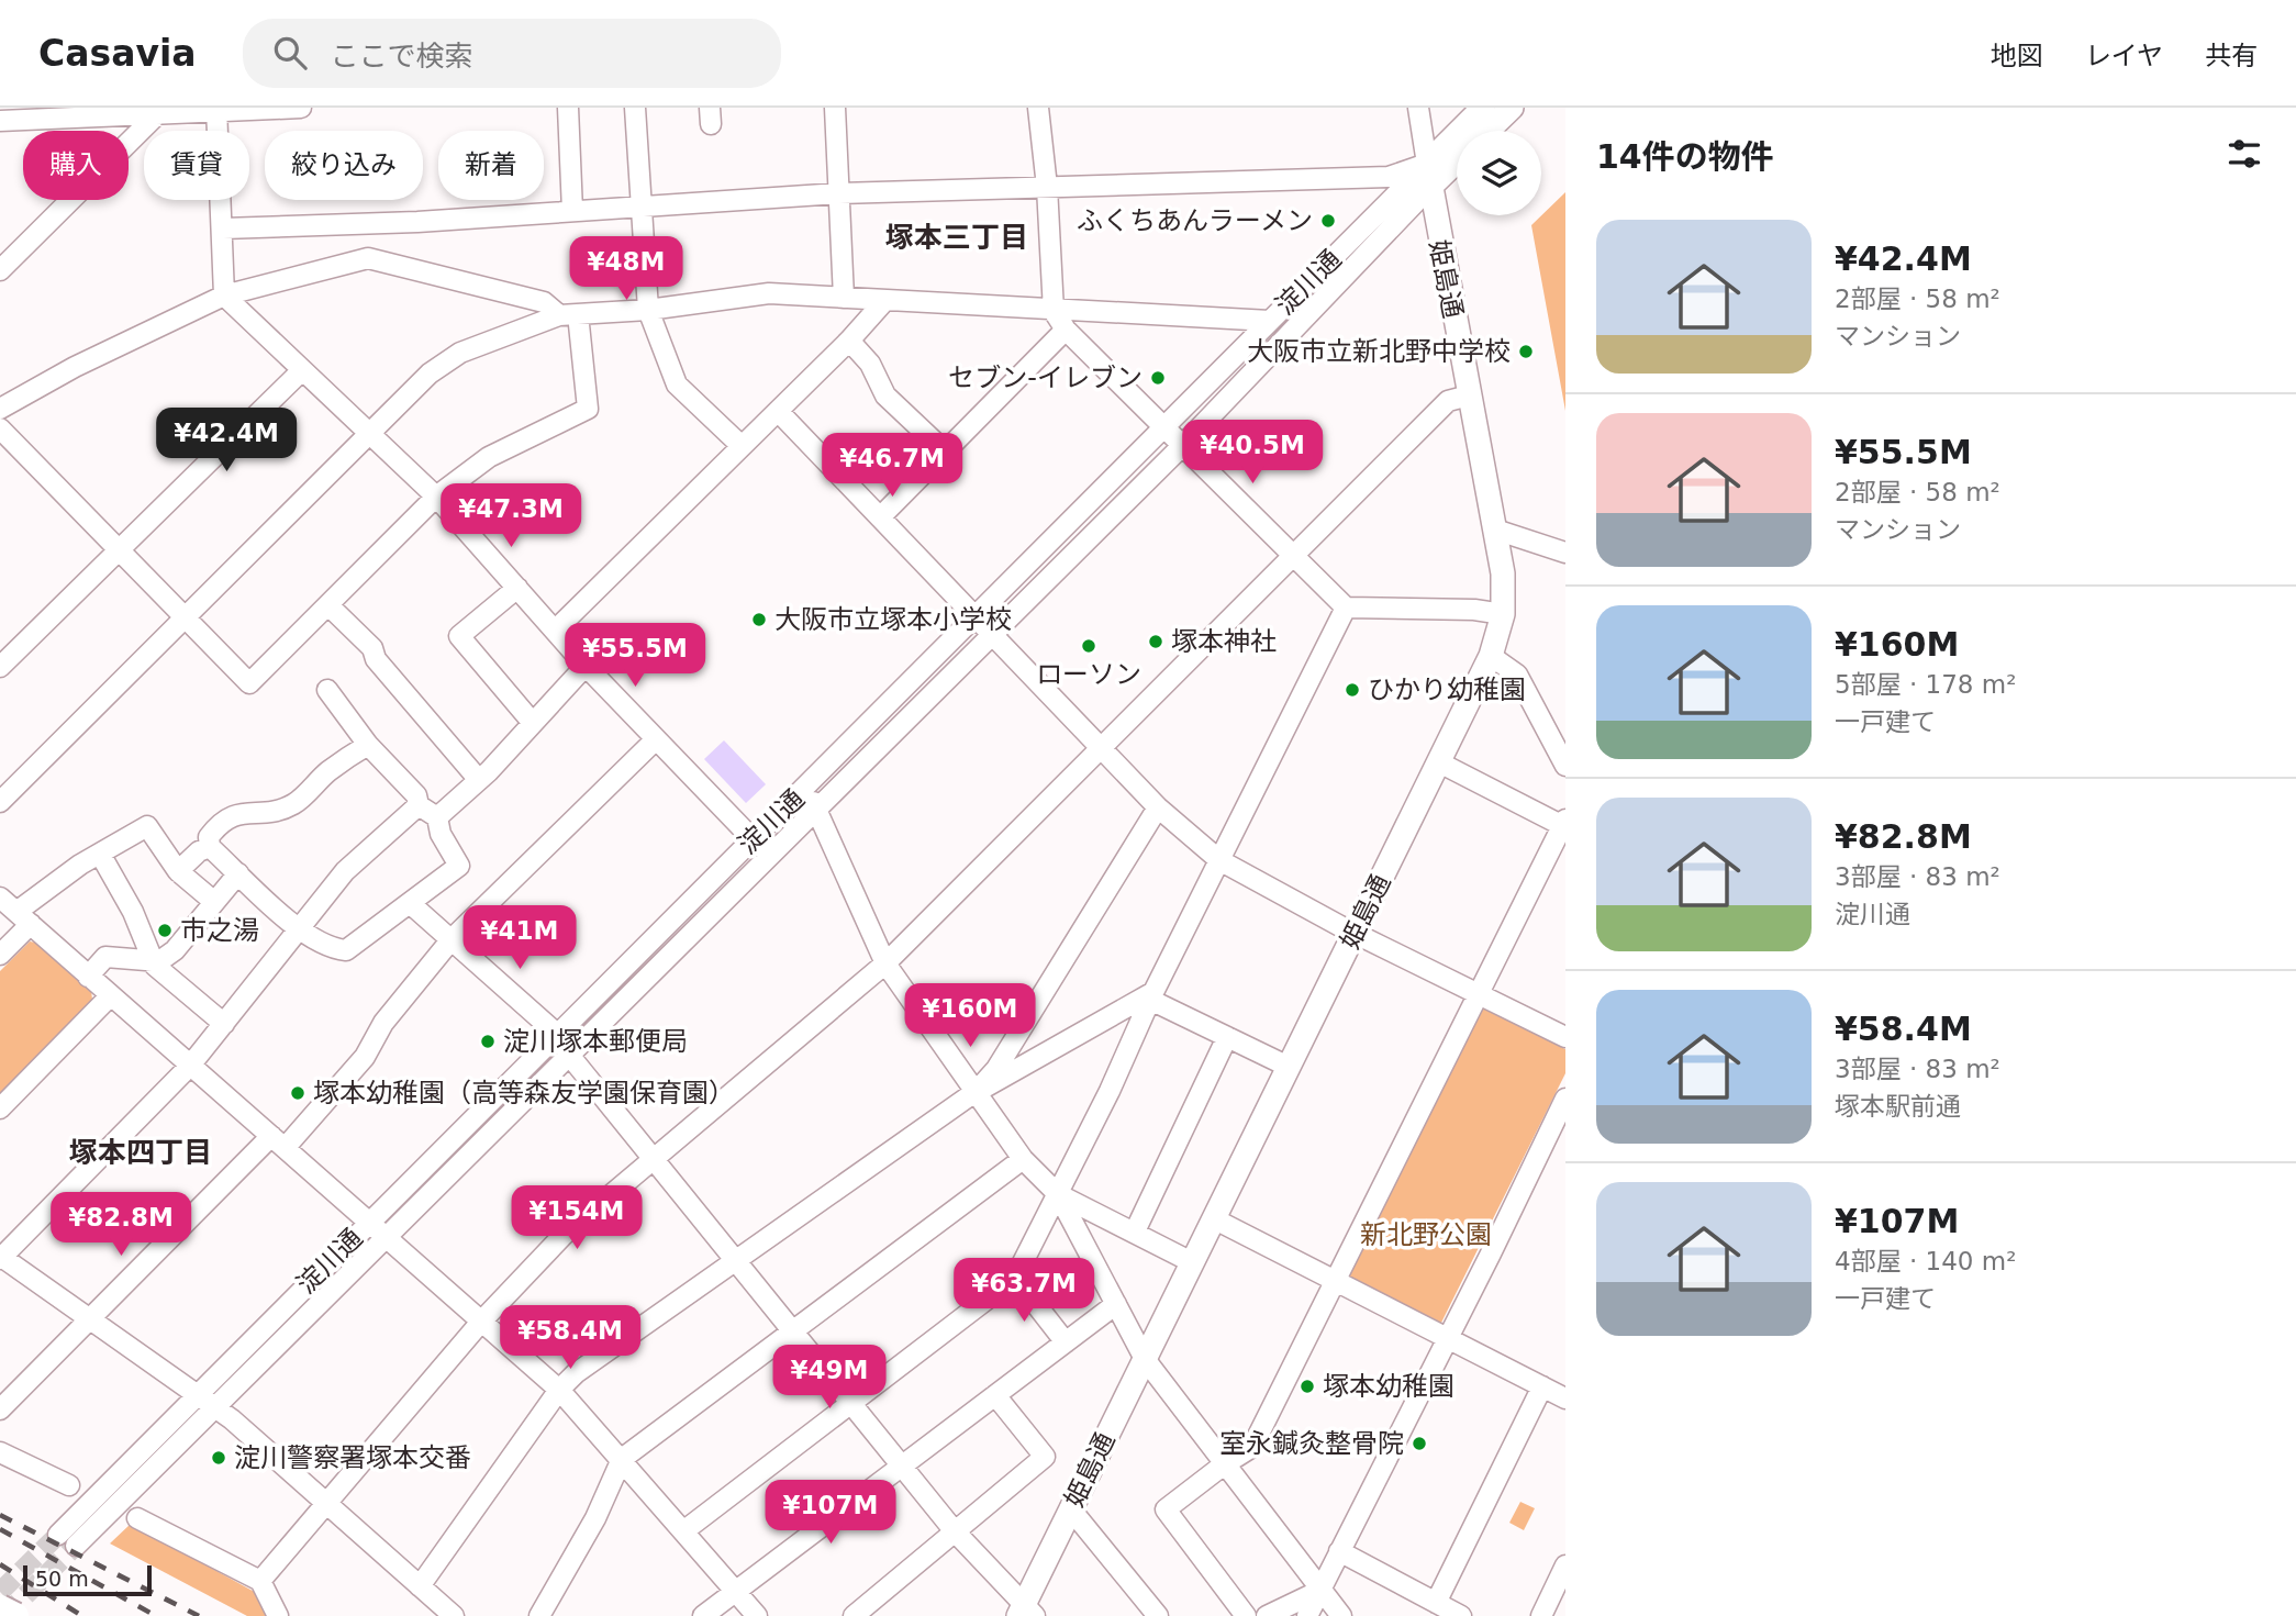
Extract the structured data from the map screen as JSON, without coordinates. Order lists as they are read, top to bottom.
{
  "streets": {
    "main road": ["姫島通", "淀川通"]
  },
  "crossings": [
    ["姫島通", "淀川通"]
  ],
  "districts": ["塚本三丁目", "塚本四丁目"],
  "parks": ["新北野公園"],
  "places": [
    "ふくちあんラーメン",
    "大阪市立新北野中学校",
    "セブン-イレブン",
    "大阪市立塚本小学校",
    "塚本神社",
    "ローソン",
    "ひかり幼稚園",
    "市之湯",
    "淀川塚本郵便局",
    "塚本幼稚園（高等森友学園保育園）",
    "塚本幼稚園",
    "室永鍼灸整骨院",
    "淀川警察署塚本交番"
  ],
  "scale_bar": "50 m",
  "page": {
    "header": "Casavia",
    "search": "ここで検索",
    "nav": ["地図", "レイヤ", "共有"],
    "heading": "14件の物件",
    "chip": [
      "購入",
      "賃貸",
      "絞り込み",
      "新着"
    ],
    "list": [
      {
        "name": "¥42.4M",
        "note": "2部屋 · 58 m² · マンション"
      },
      {
        "name": "¥55.5M",
        "note": "2部屋 · 58 m² · マンション"
      },
      {
        "name": "¥160M",
        "note": "5部屋 · 178 m² · 一戸建て"
      },
      {
        "name": "¥82.8M",
        "note": "3部屋 · 83 m² · 淀川通"
      },
      {
        "name": "¥58.4M",
        "note": "3部屋 · 83 m² · 塚本駅前通"
      },
      {
        "name": "¥107M",
        "note": "4部屋 · 140 m² · 一戸建て"
      }
    ],
    "price": [
      "¥48M",
      "¥42.4M",
      "¥40.5M",
      "¥46.7M",
      "¥47.3M",
      "¥55.5M",
      "¥41M",
      "¥160M",
      "¥154M",
      "¥82.8M",
      "¥63.7M",
      "¥58.4M",
      "¥49M",
      "¥107M"
    ],
    "scale": "50 m"
  }
}
